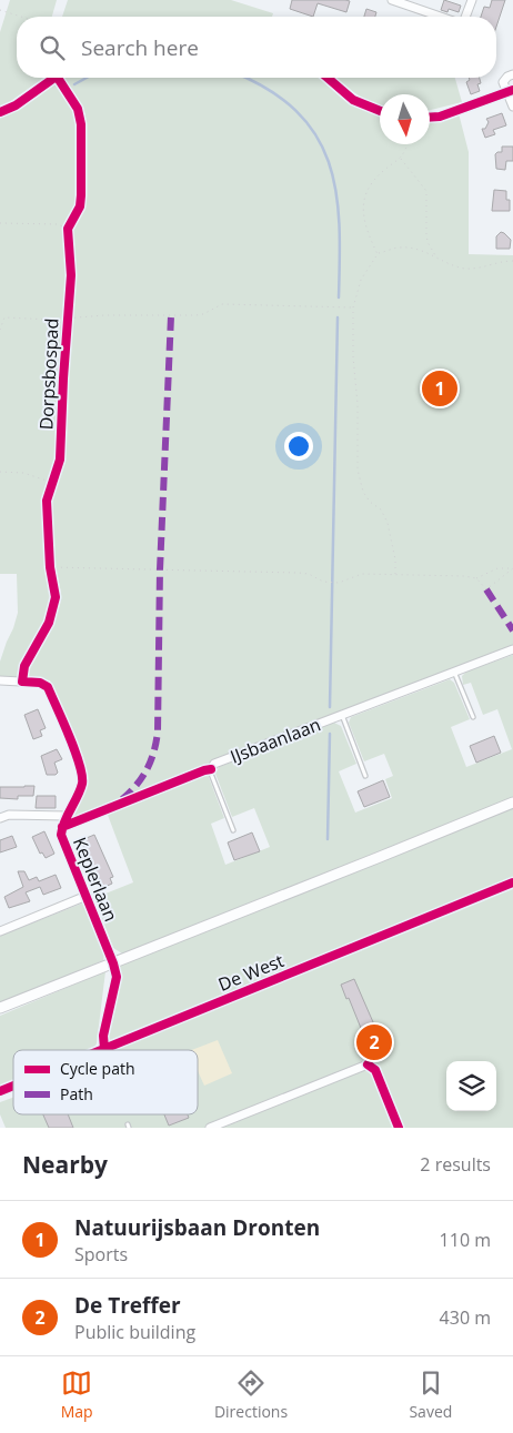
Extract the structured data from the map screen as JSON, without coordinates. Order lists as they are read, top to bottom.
{
  "streets": {
    "street": ["IJsbaanlaan", "Keplerlaan"],
    "cycle path": ["Dorpsbospad", "De West"]
  },
  "legend": ["Cycle path", "Path"],
  "north": "bottom",
  "page": {
    "search": "Search here",
    "pins": ["1", "2"],
    "heading": ["Nearby", "2 results"],
    "list": [
      {
        "mark": "1",
        "name": "Natuurijsbaan Dronten",
        "note": "Sports",
        "value": "110 m"
      },
      {
        "mark": "2",
        "name": "De Treffer",
        "note": "Public building",
        "value": "430 m"
      }
    ],
    "nav": ["Map", "Directions", "Saved"]
  }
}
